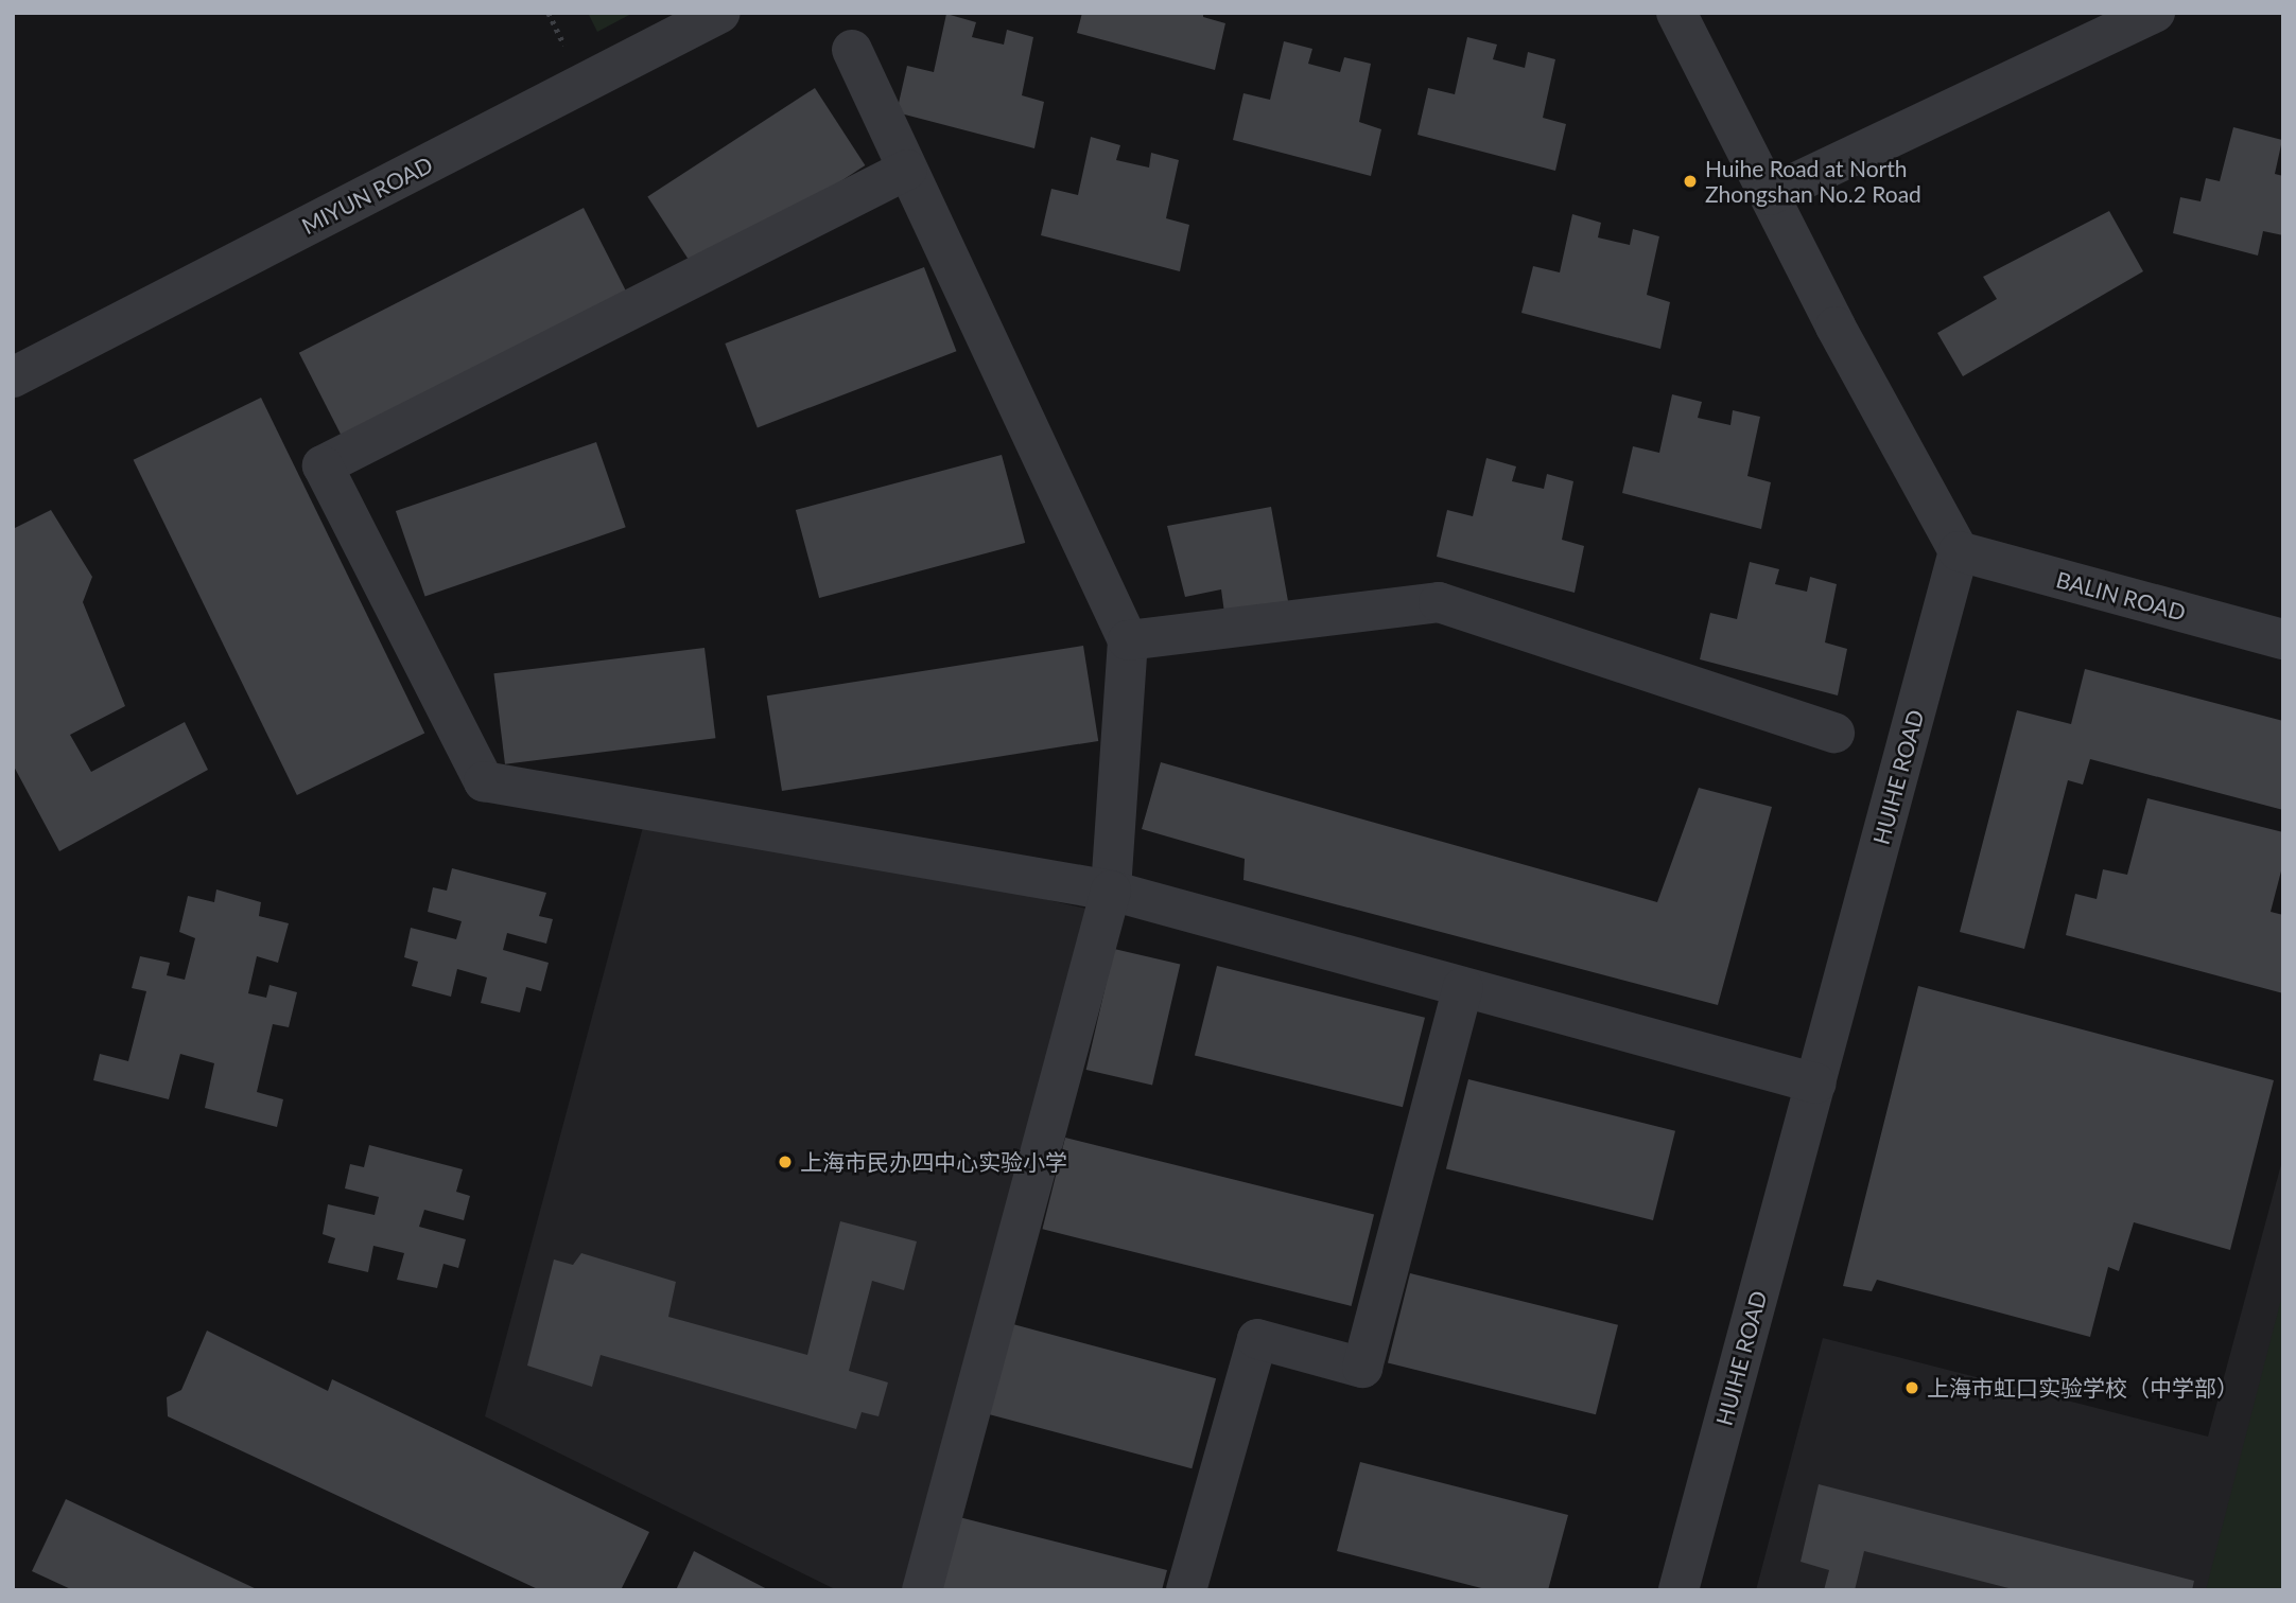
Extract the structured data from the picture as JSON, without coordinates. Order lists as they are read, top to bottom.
{
  "streets": {
    "street": ["MIYUN ROAD", "BALIN ROAD", "HUIHE ROAD"]
  },
  "crossings": [
    ["BALIN ROAD", "HUIHE ROAD"]
  ],
  "places": ["Huihe Road at North Zhongshan No.2 Road", "上海市民办四中心实验小学", "上海市虹口实验学校（中学部）"]
}
